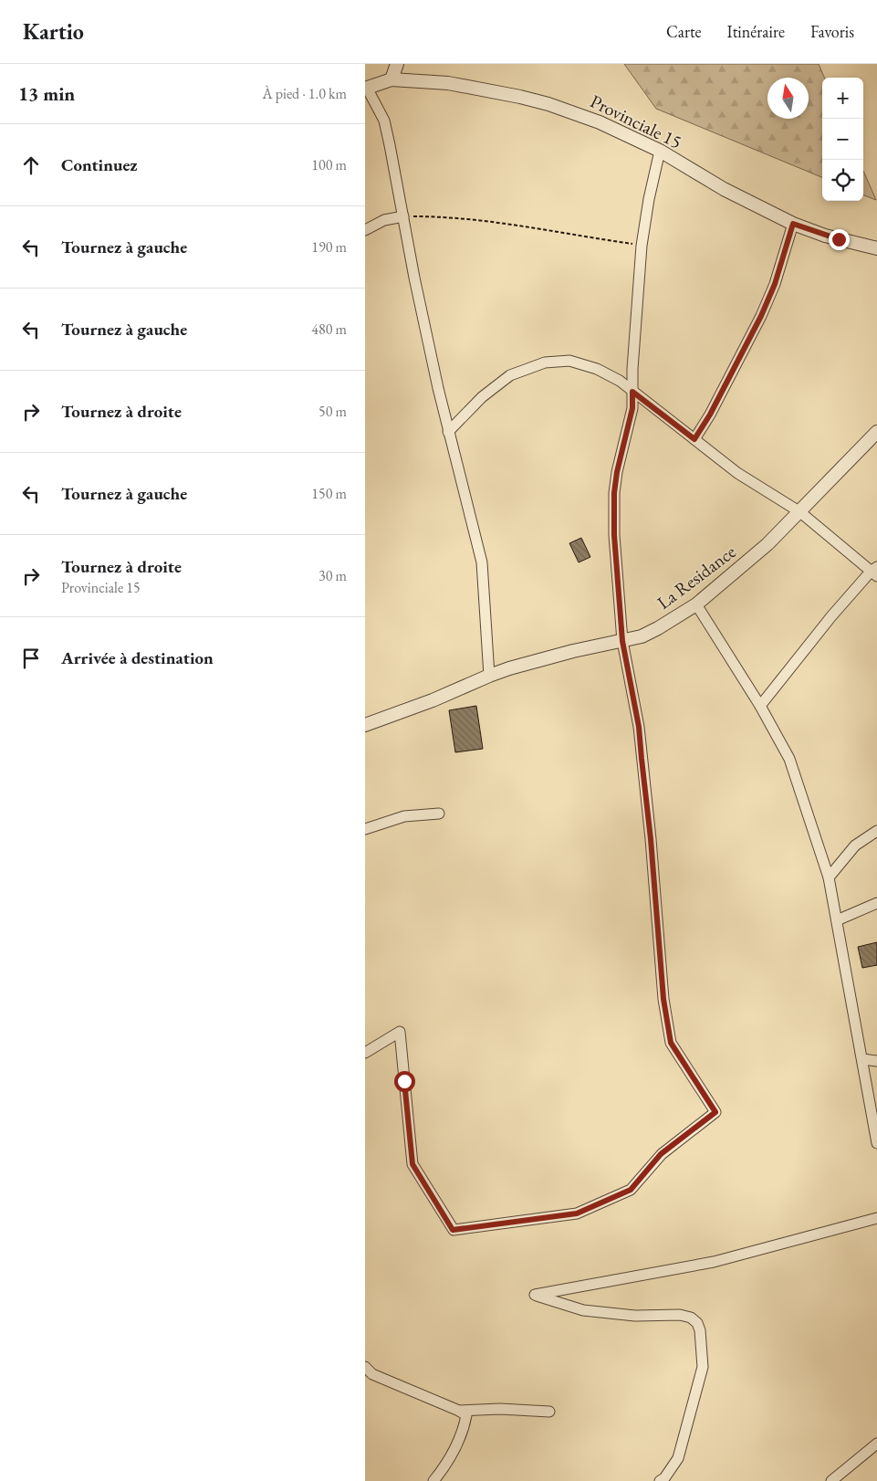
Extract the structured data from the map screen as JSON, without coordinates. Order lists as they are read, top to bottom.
{
  "streets": {
    "street": ["Provinciale 15", "La Residance"]
  },
  "north": "top",
  "page": {
    "header": "Kartio",
    "nav": ["Carte", "Itinéraire", "Favoris"],
    "heading": ["13 min", "À pied · 1.0 km"],
    "map_buttons": ["+", "−"],
    "list": [
      ["Continuez", "100 m"],
      ["Tournez à gauche", "190 m"],
      ["Tournez à gauche", "480 m"],
      ["Tournez à droite", "50 m"],
      ["Tournez à gauche", "150 m"],
      ["Tournez à droite", "Provinciale 15", "30 m"],
      "Arrivée à destination"
    ]
  }
}
